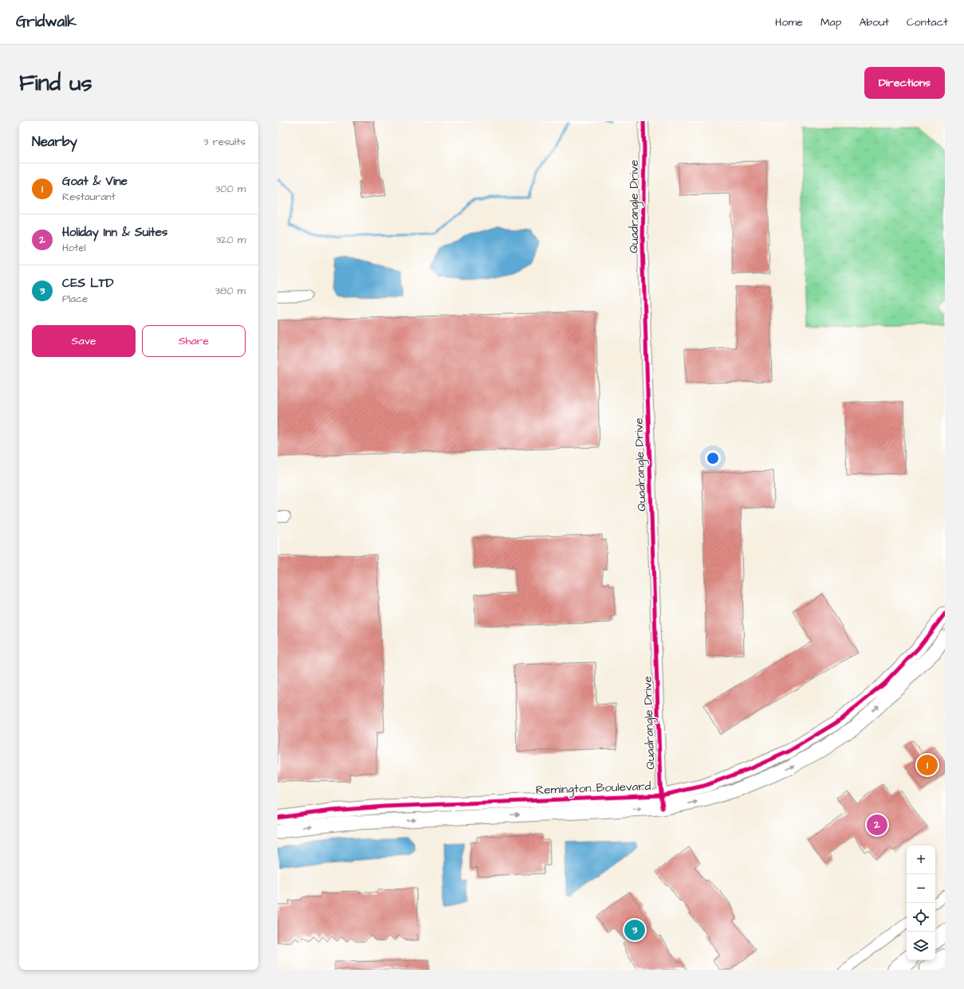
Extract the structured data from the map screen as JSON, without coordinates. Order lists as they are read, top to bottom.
{
  "streets": {
    "street": ["Quadrangle Drive", "Remington Boulevard"]
  },
  "crossings": [
    ["Quadrangle Drive", "Remington Boulevard"]
  ],
  "page": {
    "header": "Gridwalk",
    "nav": [
      "Home",
      "Map",
      "About",
      "Contact"
    ],
    "buttons": [
      "Directions",
      ["Save", "Share"]
    ],
    "title": "Find us",
    "heading": ["Nearby", "3 results"],
    "list": [
      {
        "mark": "1",
        "name": "Goat & Vine",
        "note": "Restaurant",
        "value": "300 m"
      },
      {
        "mark": "2",
        "name": "Holiday Inn & Suites",
        "note": "Hotel",
        "value": "320 m"
      },
      {
        "mark": "3",
        "name": "CES LTD",
        "note": "Place",
        "value": "380 m"
      }
    ],
    "pins": ["1", "2", "3"],
    "map_buttons": ["+", "−"]
  }
}
